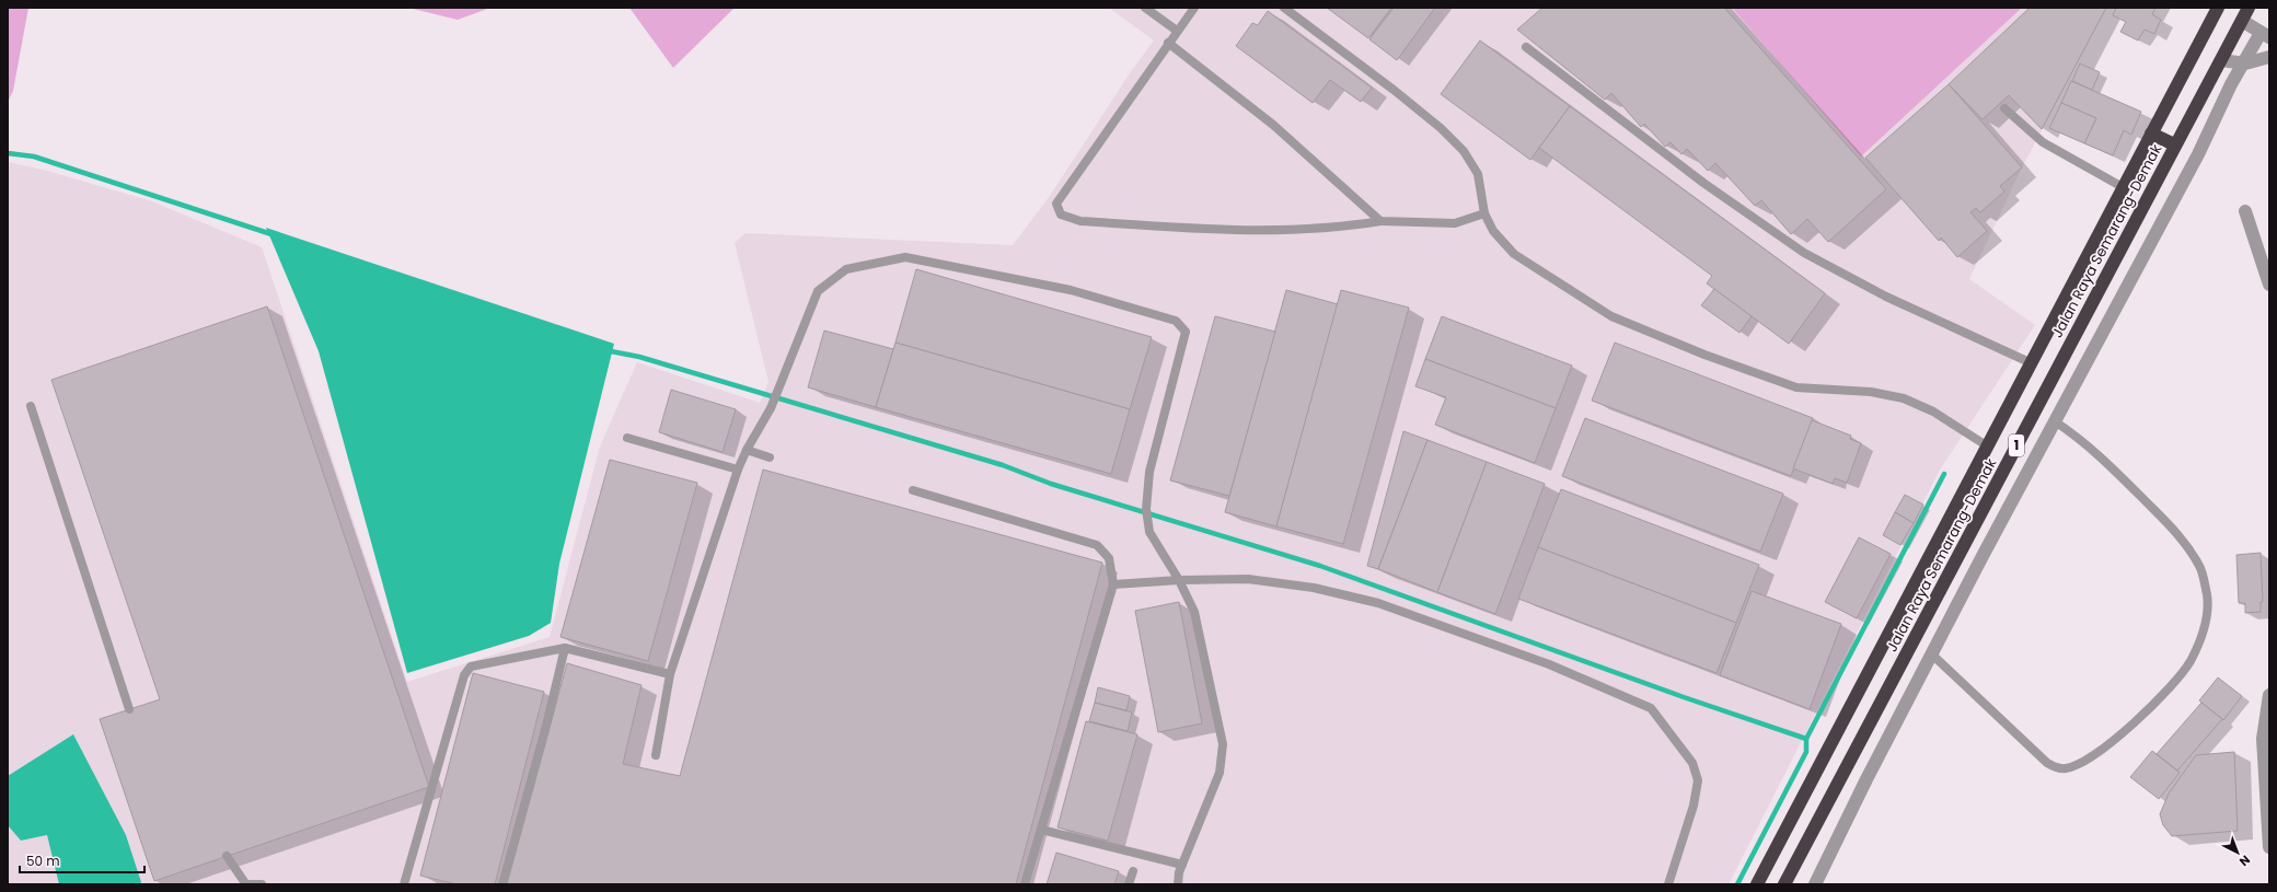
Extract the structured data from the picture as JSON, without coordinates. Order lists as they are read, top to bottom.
{
  "streets": {
    "highway": ["Jalan Raya Semarang-Demak", "1"]
  },
  "scale_bar": "50 m",
  "north": "bottom right"
}
